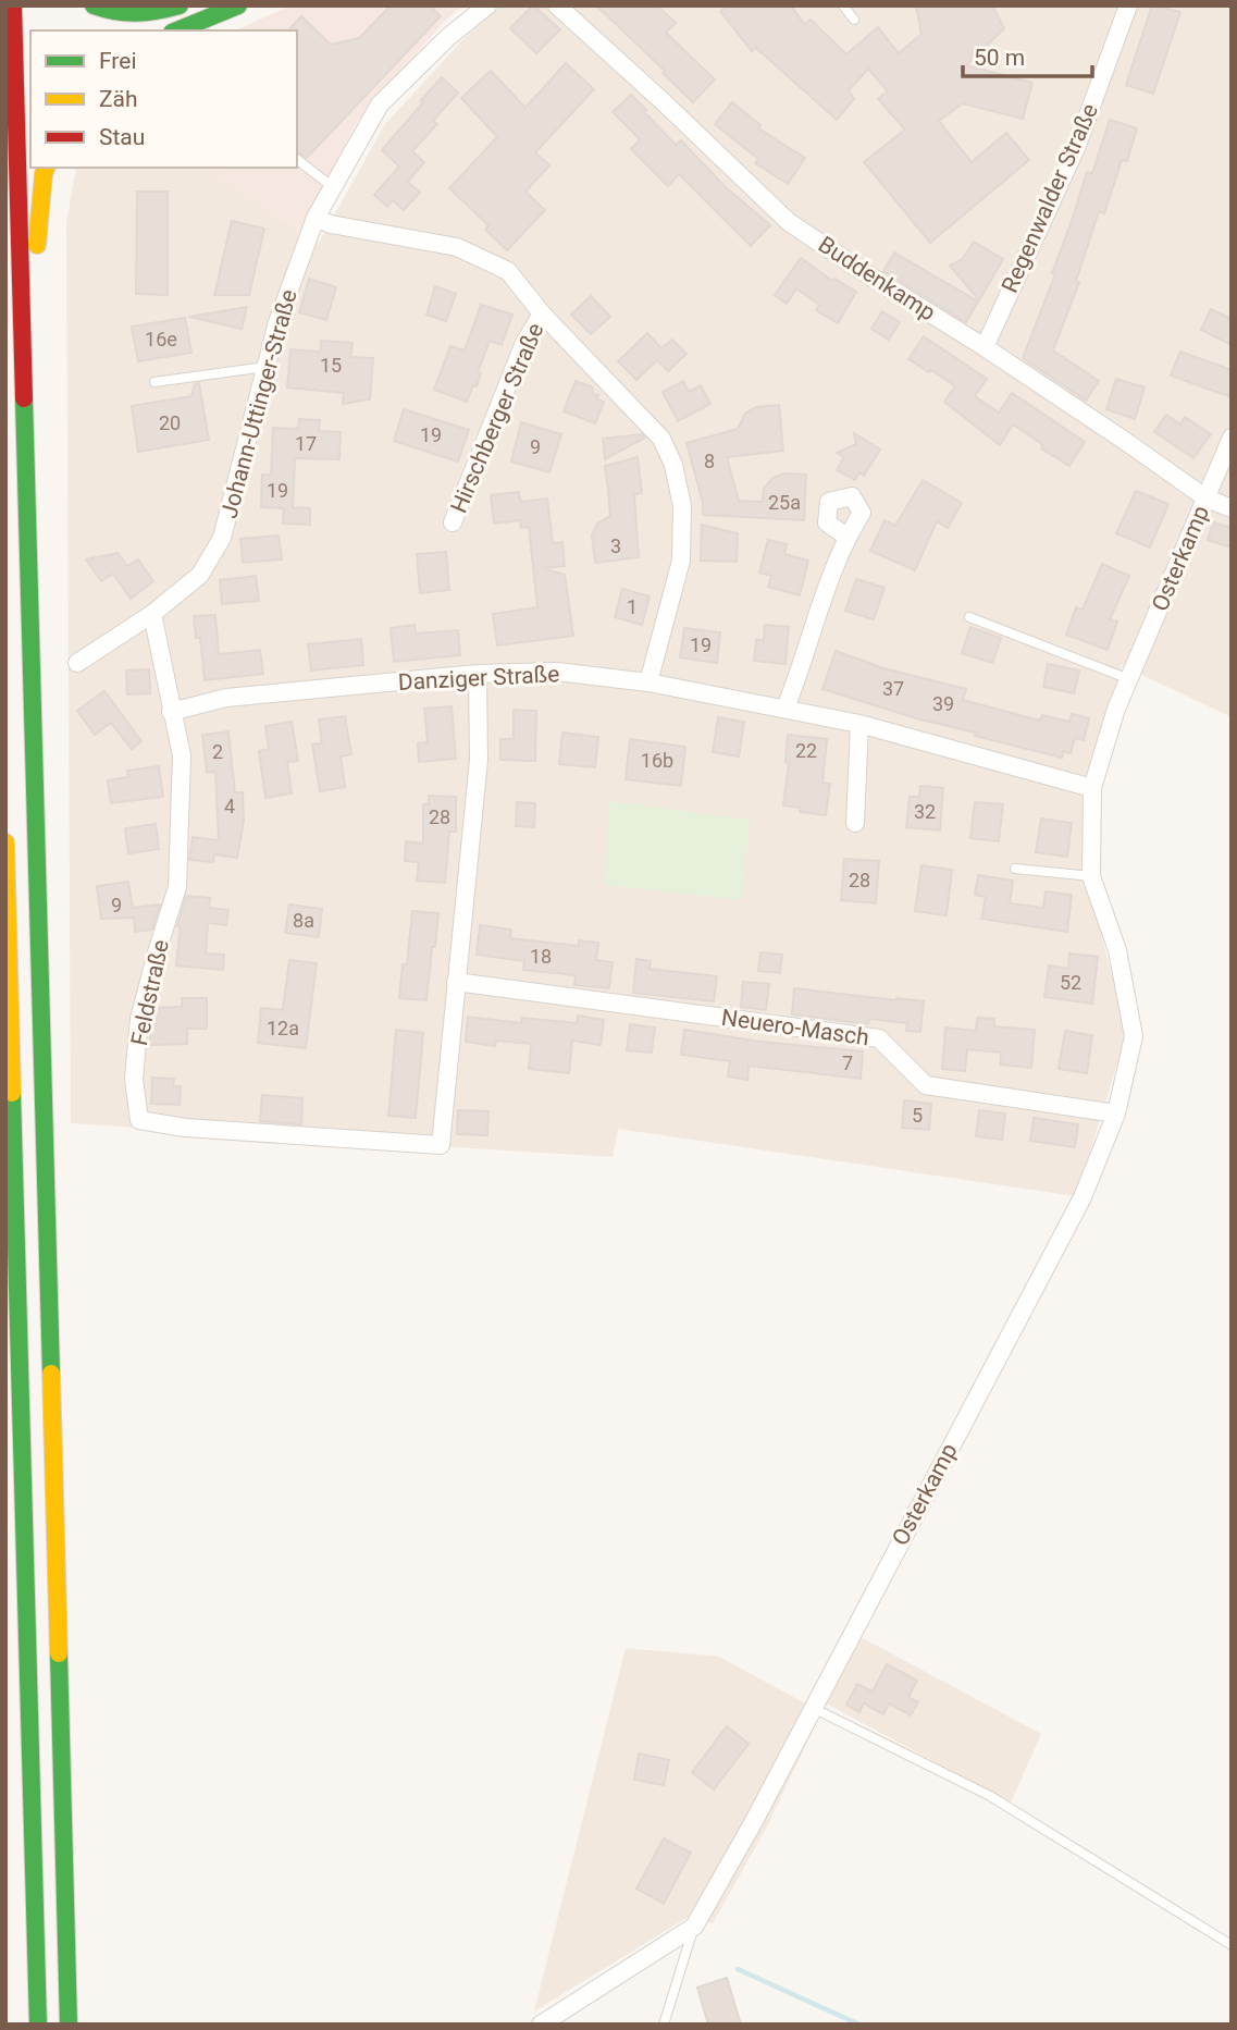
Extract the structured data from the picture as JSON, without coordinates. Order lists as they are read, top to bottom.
{
  "streets": {
    "street": [
      "Regenwalder Straße",
      "Buddenkamp",
      "Johann-Uttinger-Straße",
      "Hirschberger Straße",
      "Osterkamp",
      "Danziger Straße",
      "Feldstraße",
      "Neuero-Masch"
    ]
  },
  "crossings": [
    ["Regenwalder Straße", "Buddenkamp"],
    ["Buddenkamp", "Osterkamp"],
    ["Johann-Uttinger-Straße", "Hirschberger Straße"],
    ["Johann-Uttinger-Straße", "Feldstraße"],
    ["Hirschberger Straße", "Danziger Straße"],
    ["Osterkamp", "Danziger Straße"],
    ["Osterkamp", "Neuero-Masch"],
    ["Danziger Straße", "Feldstraße"],
    ["Feldstraße", "Neuero-Masch"]
  ],
  "house_numbers": [
    "16e",
    "15",
    "20",
    "19",
    "17",
    "9",
    "8",
    "19",
    "25a",
    "3",
    "1",
    "19",
    "37",
    "39",
    "22",
    "2",
    "16b",
    "4",
    "32",
    "28",
    "28",
    "9",
    "8a",
    "18",
    "52",
    "12a",
    "7",
    "5"
  ],
  "legend": ["Frei", "Zäh", "Stau"],
  "scale_bar": "50 m"
}
